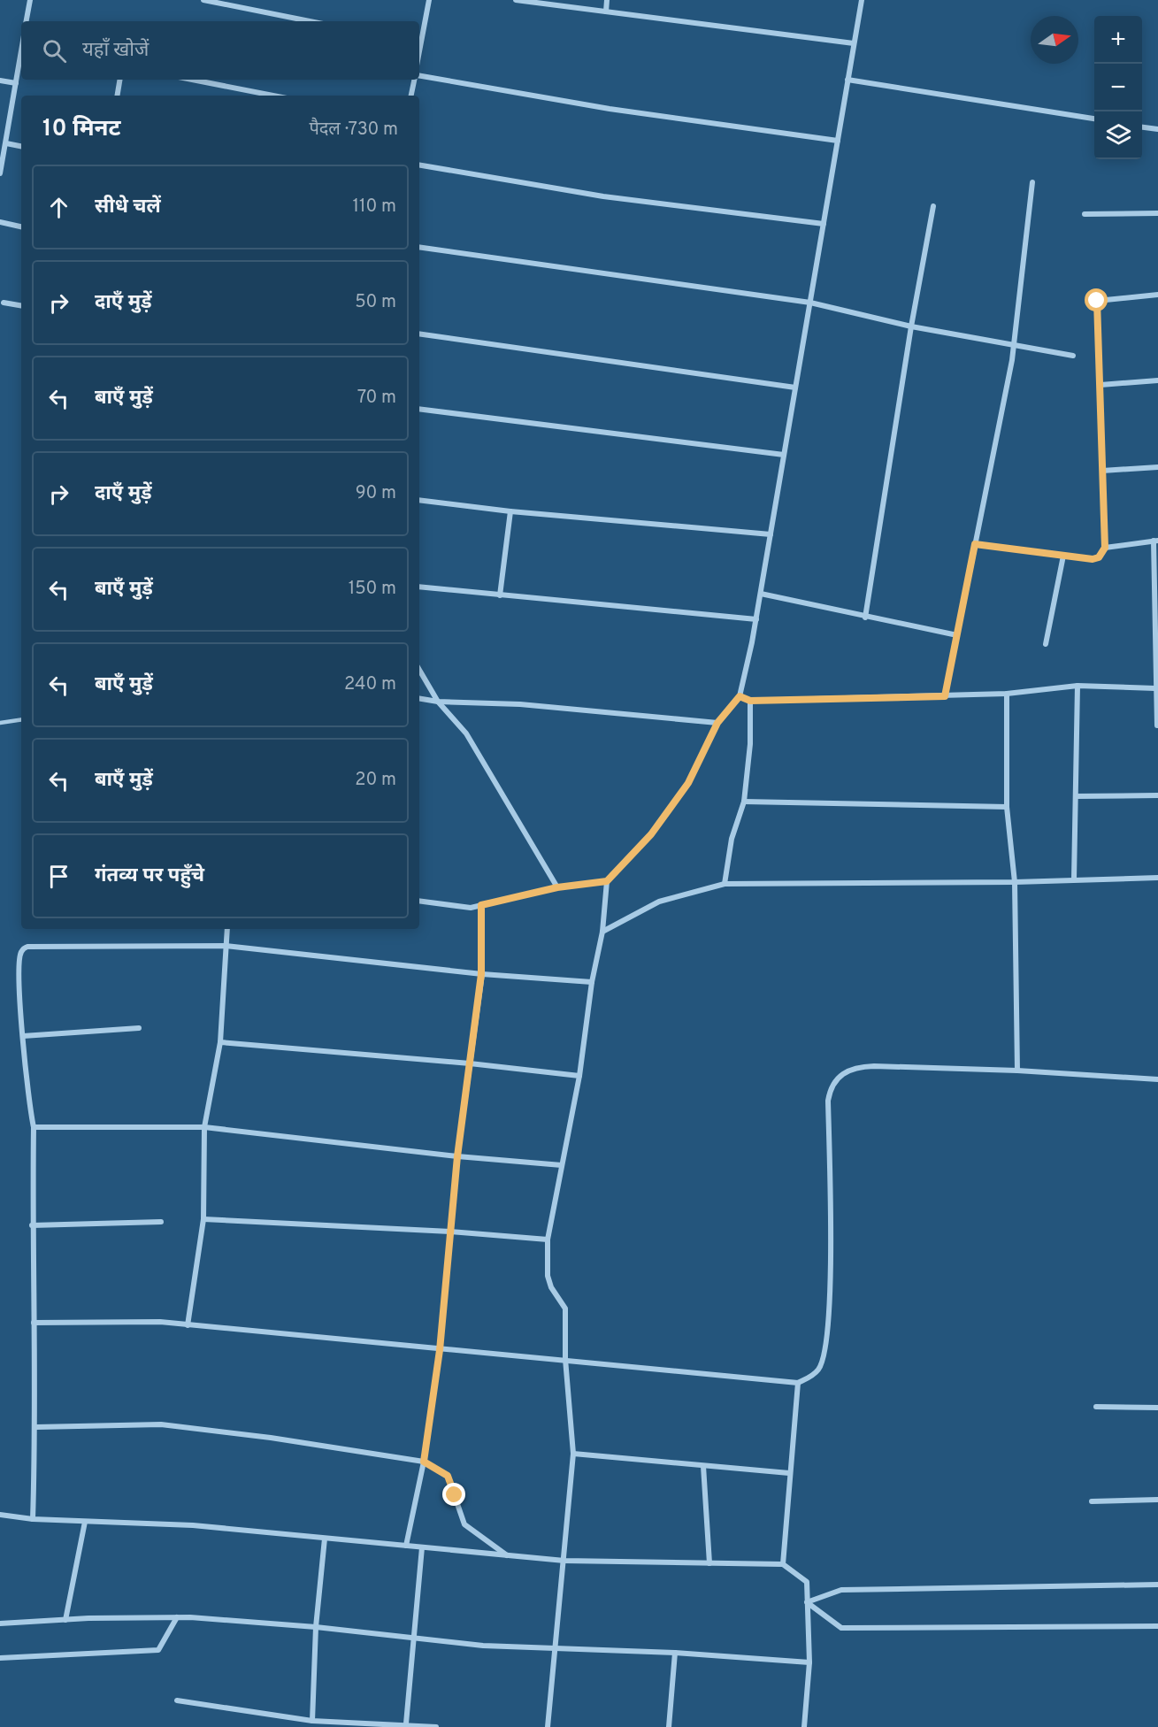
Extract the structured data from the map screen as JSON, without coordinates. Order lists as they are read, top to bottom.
{
  "north": "right",
  "page": {
    "map_buttons": ["+", "−"],
    "search": "यहाँ खोजें",
    "heading": ["10 मिनट", "पैदल · 730 m"],
    "list": [
      ["सीधे चलें", "110 m"],
      ["दाएँ मुड़ें", "50 m"],
      ["बाएँ मुड़ें", "70 m"],
      ["दाएँ मुड़ें", "90 m"],
      ["बाएँ मुड़ें", "150 m"],
      ["बाएँ मुड़ें", "240 m"],
      ["बाएँ मुड़ें", "20 m"],
      "गंतव्य पर पहुँचे"
    ]
  }
}
